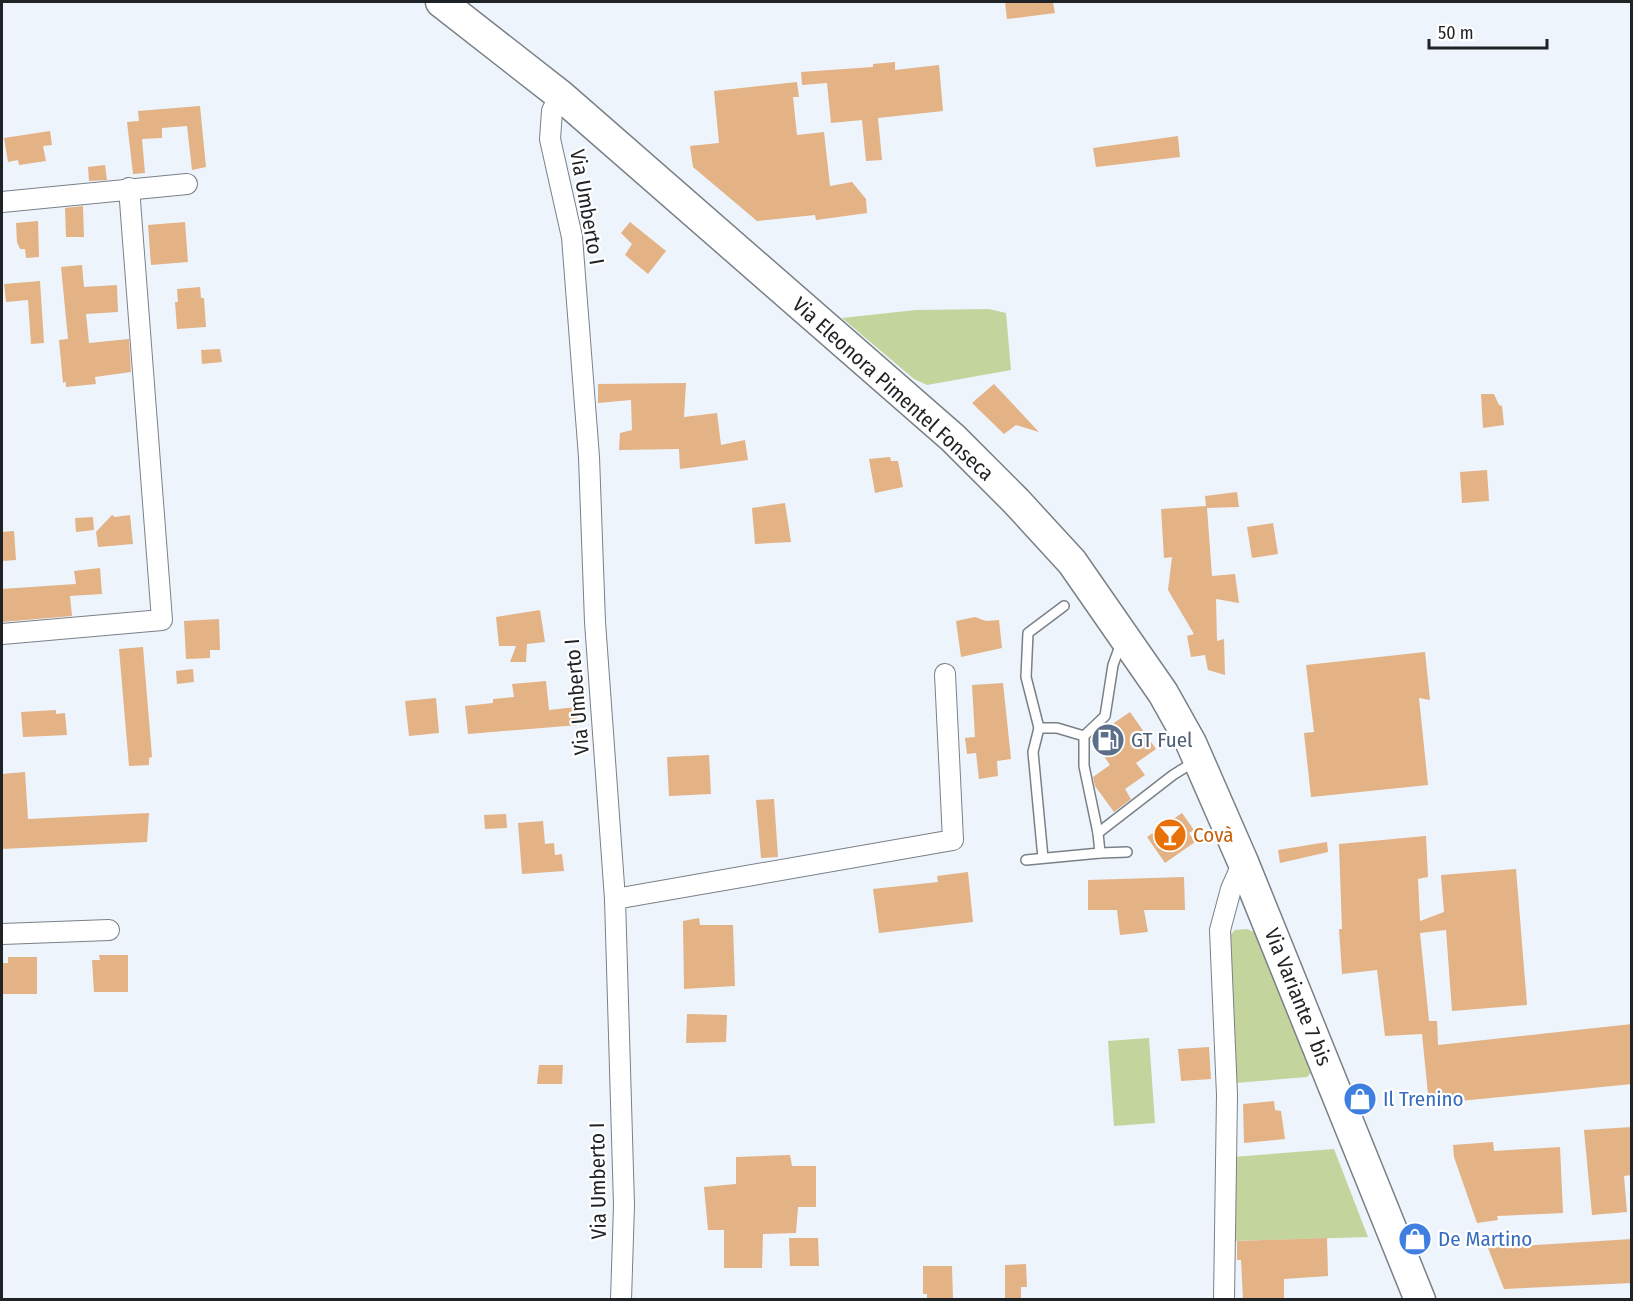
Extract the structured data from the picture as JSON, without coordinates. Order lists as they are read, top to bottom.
{
  "streets": {
    "main road": ["Via Eleonora Pimentel Fonseca", "Via Variante 7 bis"],
    "street": ["Via Umberto I"]
  },
  "crossings": [
    ["Via Umberto I", "Via Eleonora Pimentel Fonseca"],
    ["Via Eleonora Pimentel Fonseca", "Via Variante 7 bis"]
  ],
  "places": {
    "fuel station": ["GT Fuel"],
    "bar": ["Covà"],
    "shop": ["Il Trenino", "De Martino"]
  },
  "scale_bar": "50 m"
}
